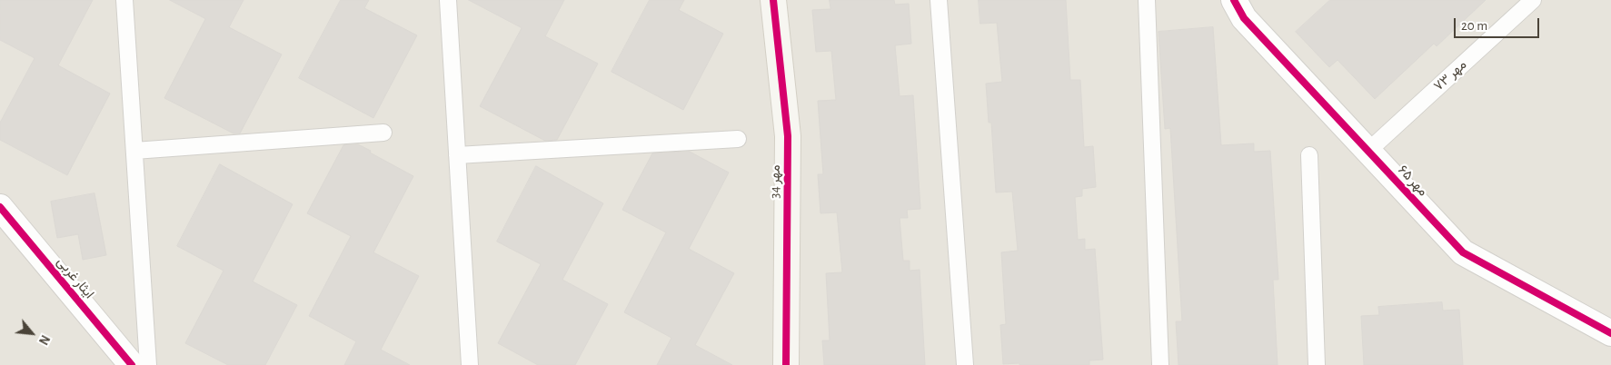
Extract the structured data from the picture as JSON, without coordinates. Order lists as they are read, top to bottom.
{
  "streets": {
    "street": ["مهر ۶۵", "مهر 34", "ایثار غربی"],
    "lane": ["مهر ۷۳"]
  },
  "crossings": [
    ["مهر ۷۳", "مهر ۶۵"]
  ],
  "scale_bar": "20 m",
  "north": "bottom right"
}
